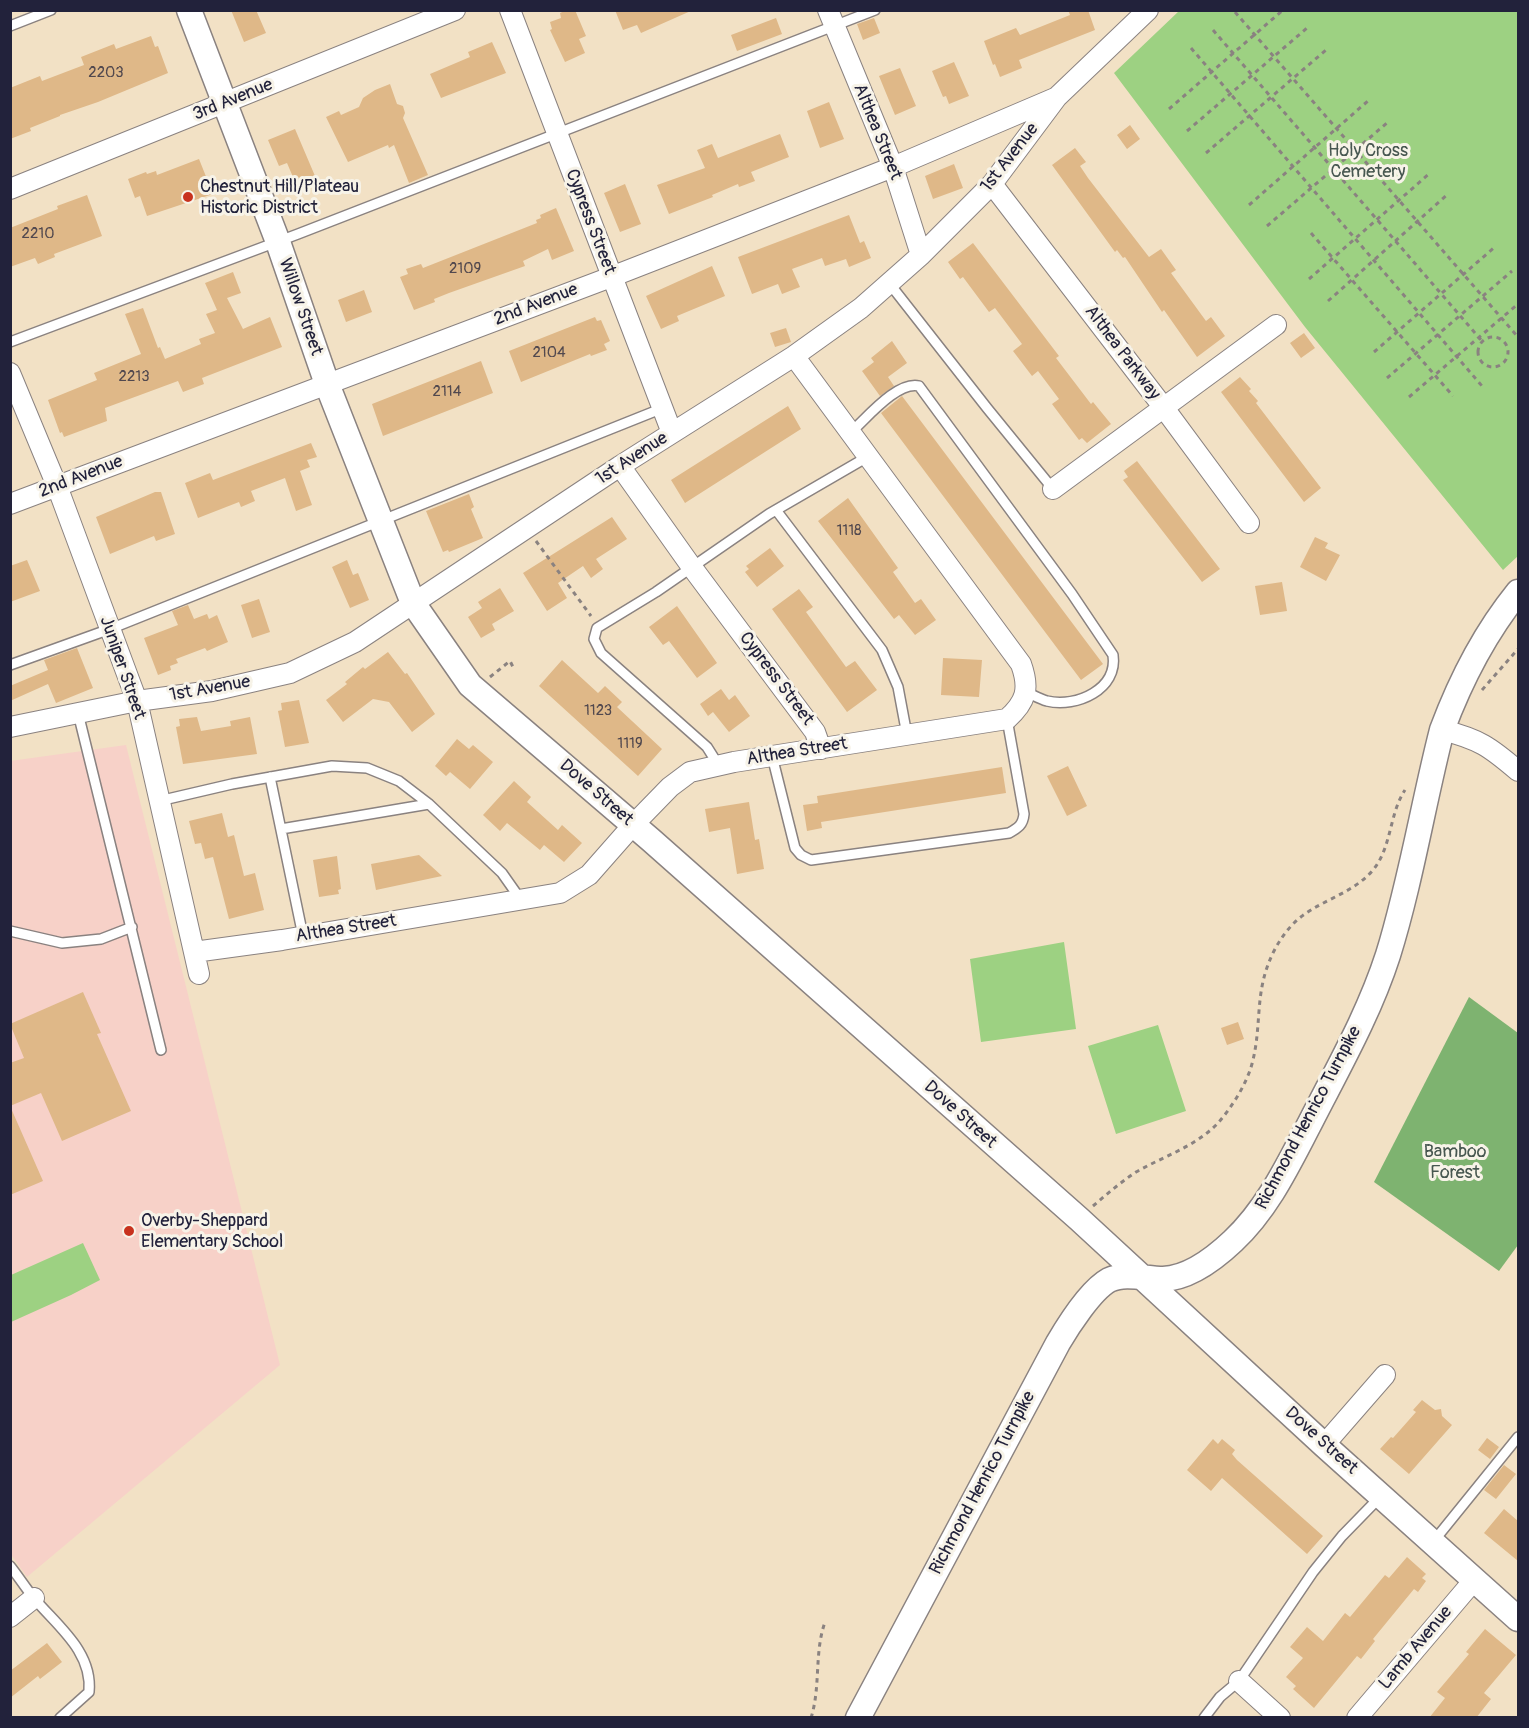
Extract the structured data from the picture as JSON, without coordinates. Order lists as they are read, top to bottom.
{
  "streets": {
    "street": [
      "3rd Avenue",
      "Althea Street",
      "1st Avenue",
      "Cypress Street",
      "2nd Avenue",
      "Willow Street",
      "Althea Parkway",
      "Juniper Street",
      "Dove Street",
      "Richmond Henrico Turnpike",
      "Lamb Avenue"
    ]
  },
  "crossings": [
    ["3rd Avenue", "Willow Street"],
    ["Althea Street", "1st Avenue"],
    ["Althea Street", "Cypress Street"],
    ["Althea Street", "2nd Avenue"],
    ["Althea Street", "Juniper Street"],
    ["Althea Street", "Dove Street"],
    ["1st Avenue", "Cypress Street"],
    ["1st Avenue", "2nd Avenue"],
    ["1st Avenue", "Willow Street"],
    ["1st Avenue", "Althea Parkway"],
    ["1st Avenue", "Juniper Street"],
    ["1st Avenue", "Dove Street"],
    ["Cypress Street", "2nd Avenue"],
    ["2nd Avenue", "Willow Street"],
    ["2nd Avenue", "Juniper Street"],
    ["Willow Street", "Dove Street"],
    ["Dove Street", "Richmond Henrico Turnpike"],
    ["Dove Street", "Lamb Avenue"]
  ],
  "parks": ["Holy Cross Cemetery", "Bamboo Forest"],
  "places": ["Chestnut Hill/Plateau Historic District", "Overby-Sheppard Elementary School"],
  "house_numbers": [
    "2203",
    "2210",
    "2109",
    "2104",
    "2213",
    "2114",
    "1118",
    "1123",
    "1119"
  ]
}
